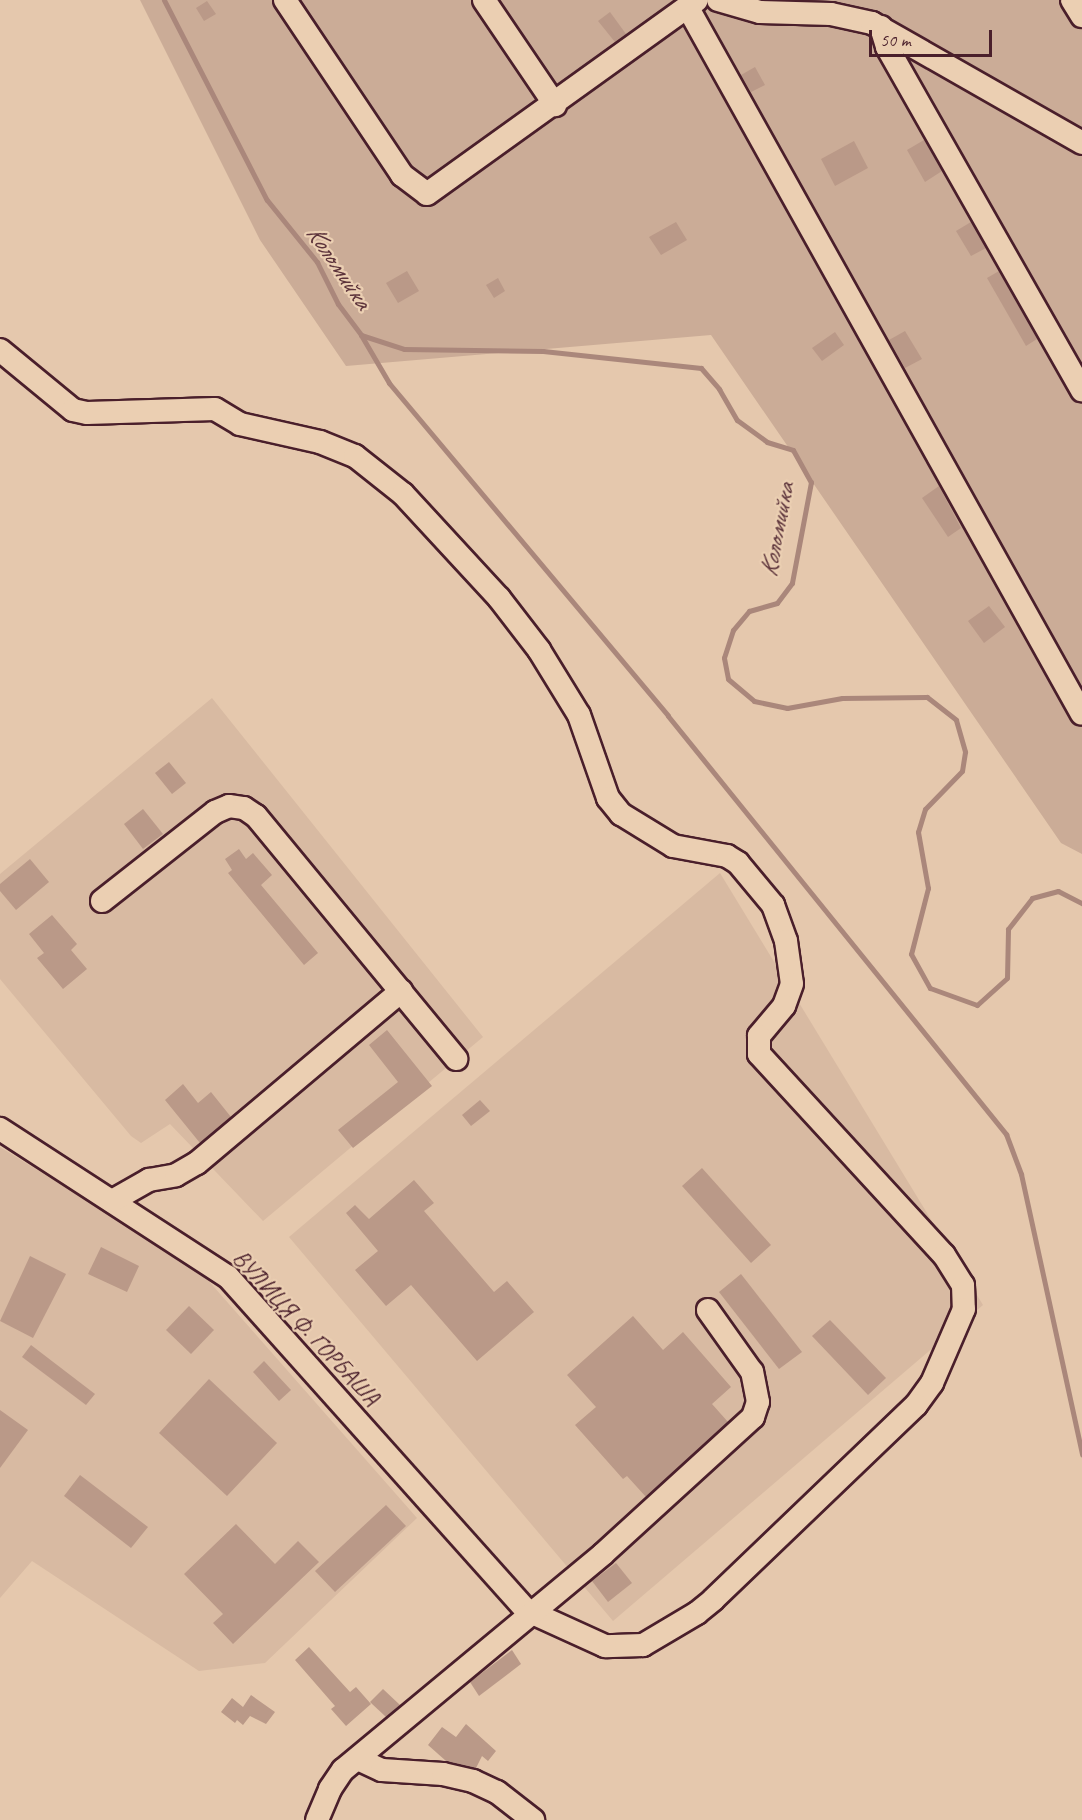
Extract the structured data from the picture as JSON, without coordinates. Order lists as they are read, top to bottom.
{
  "streets": {
    "street": ["ВУЛИЦЯ Ф. ГОРБАША"]
  },
  "water": ["Коломийка"],
  "scale_bar": "50 m"
}
